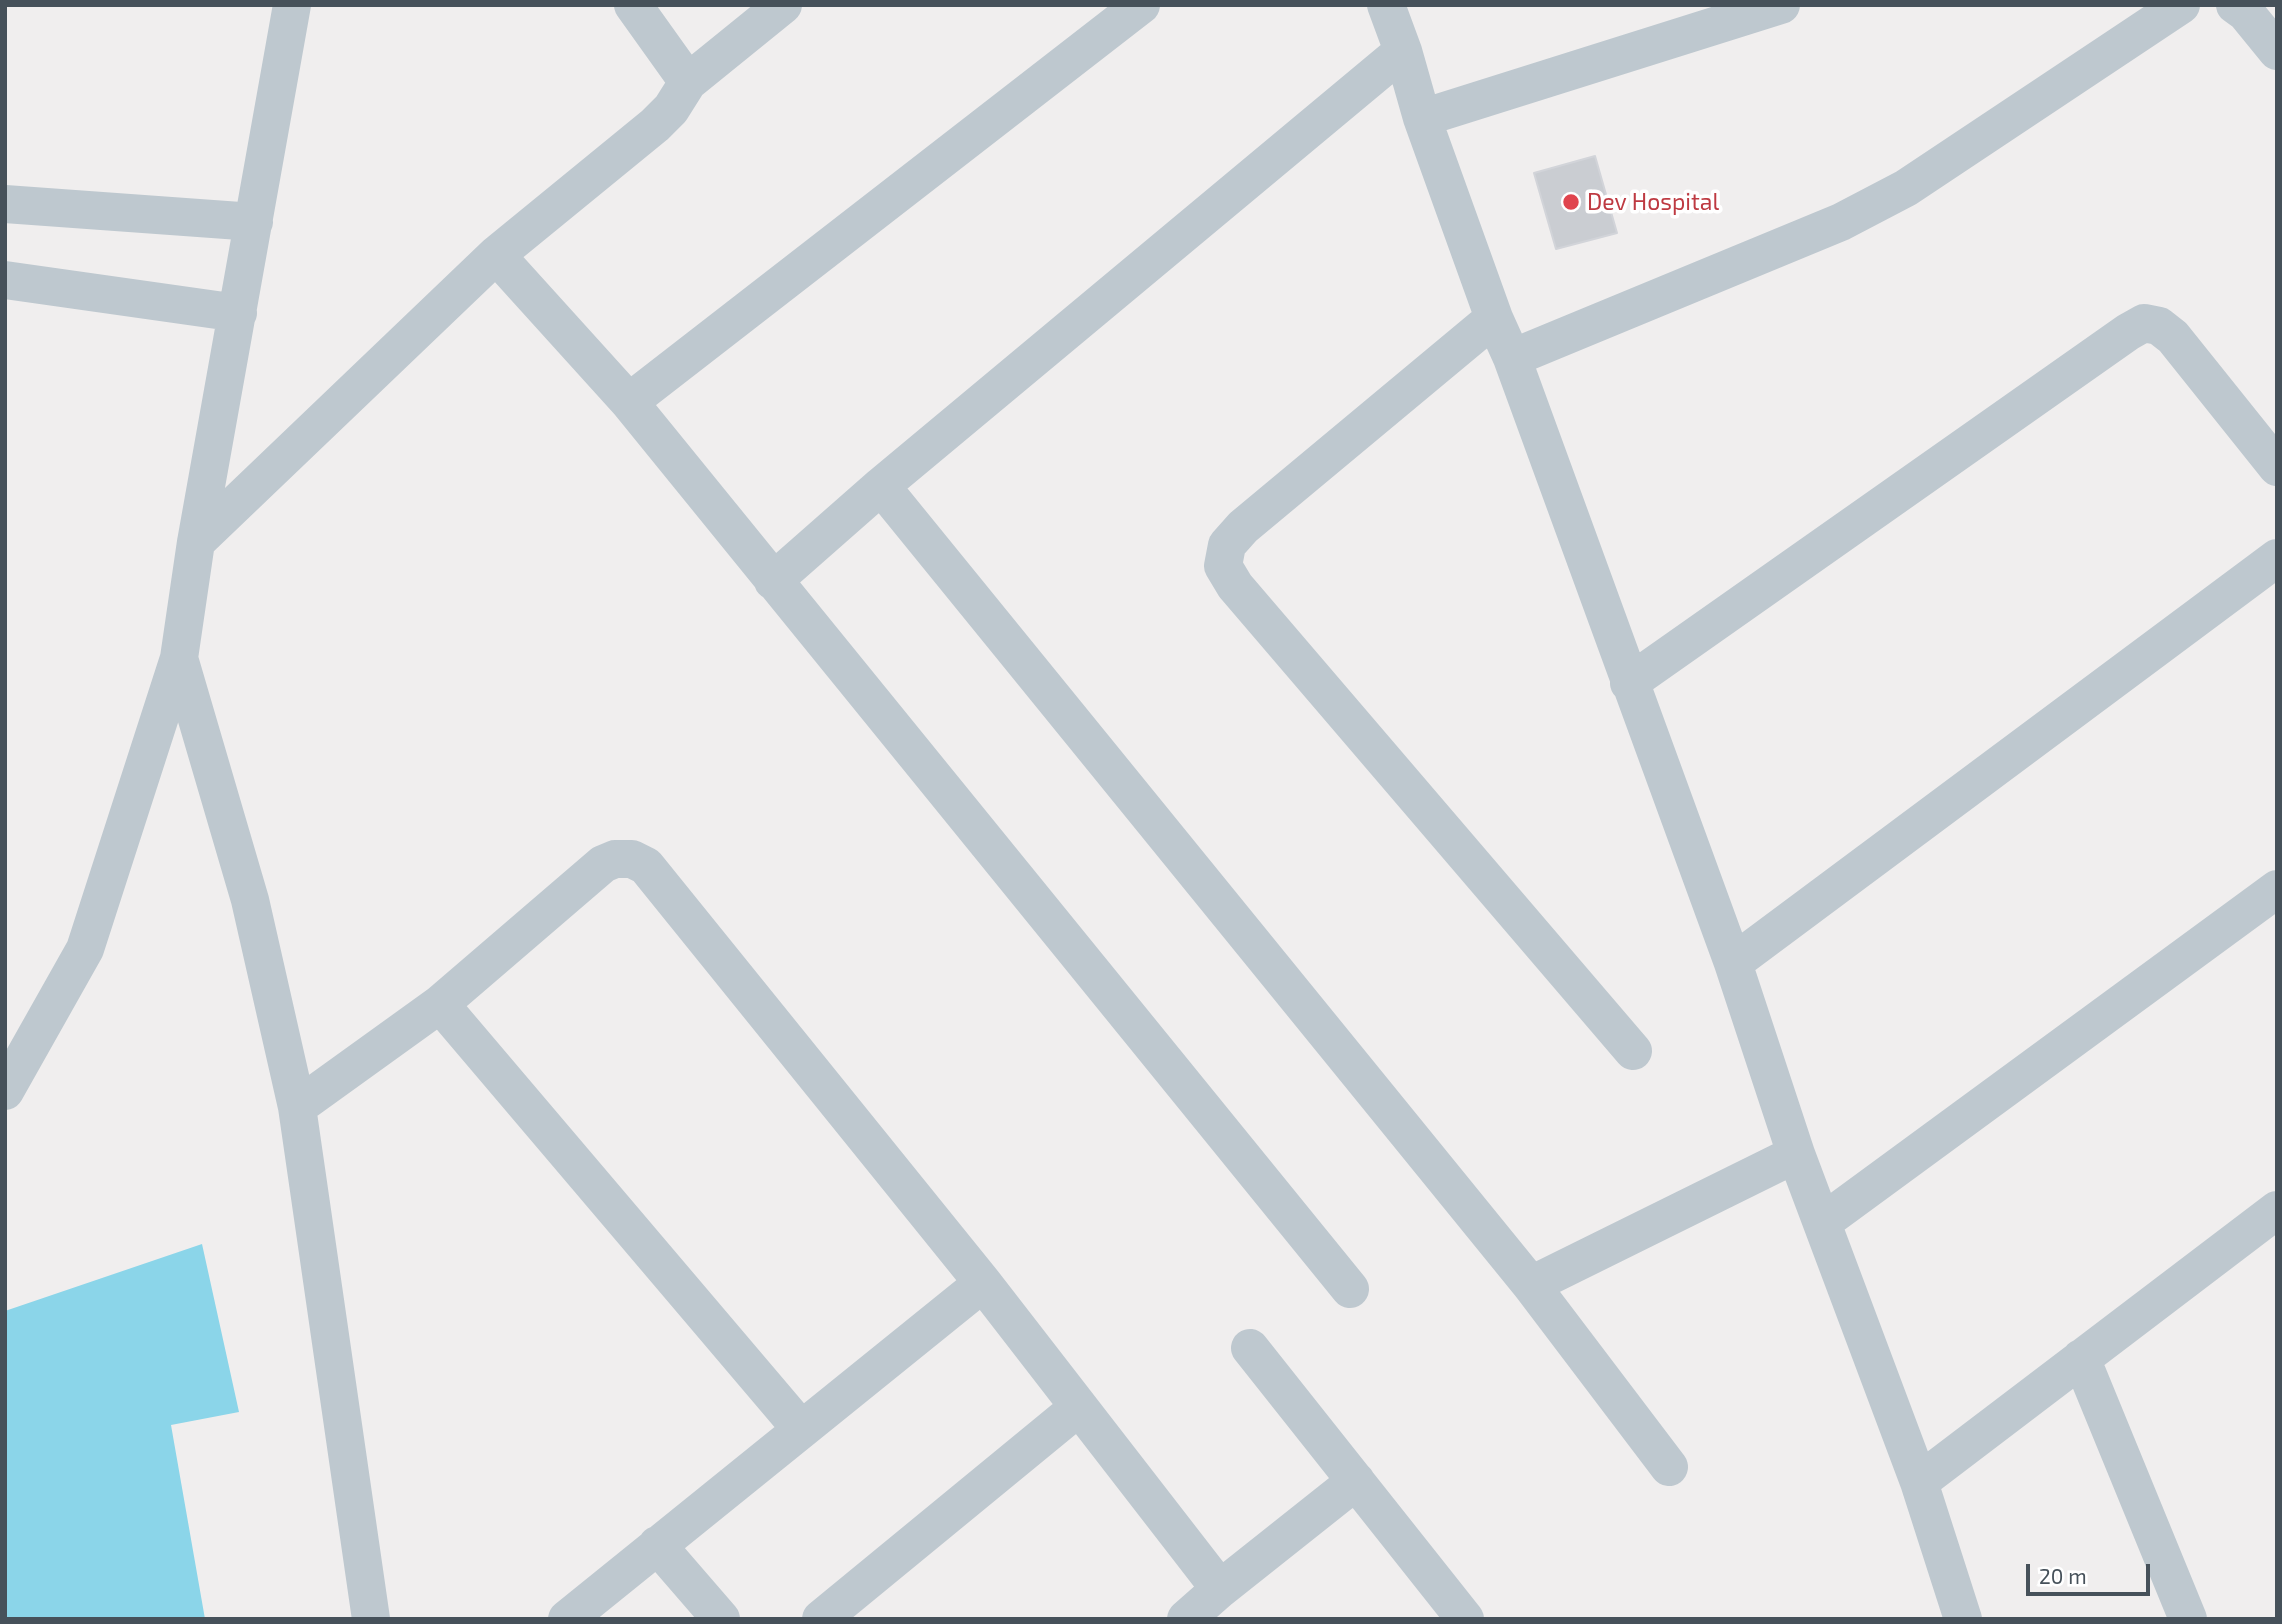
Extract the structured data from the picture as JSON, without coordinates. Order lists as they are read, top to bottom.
{
  "places": ["Dev Hospital"],
  "scale_bar": "20 m"
}
